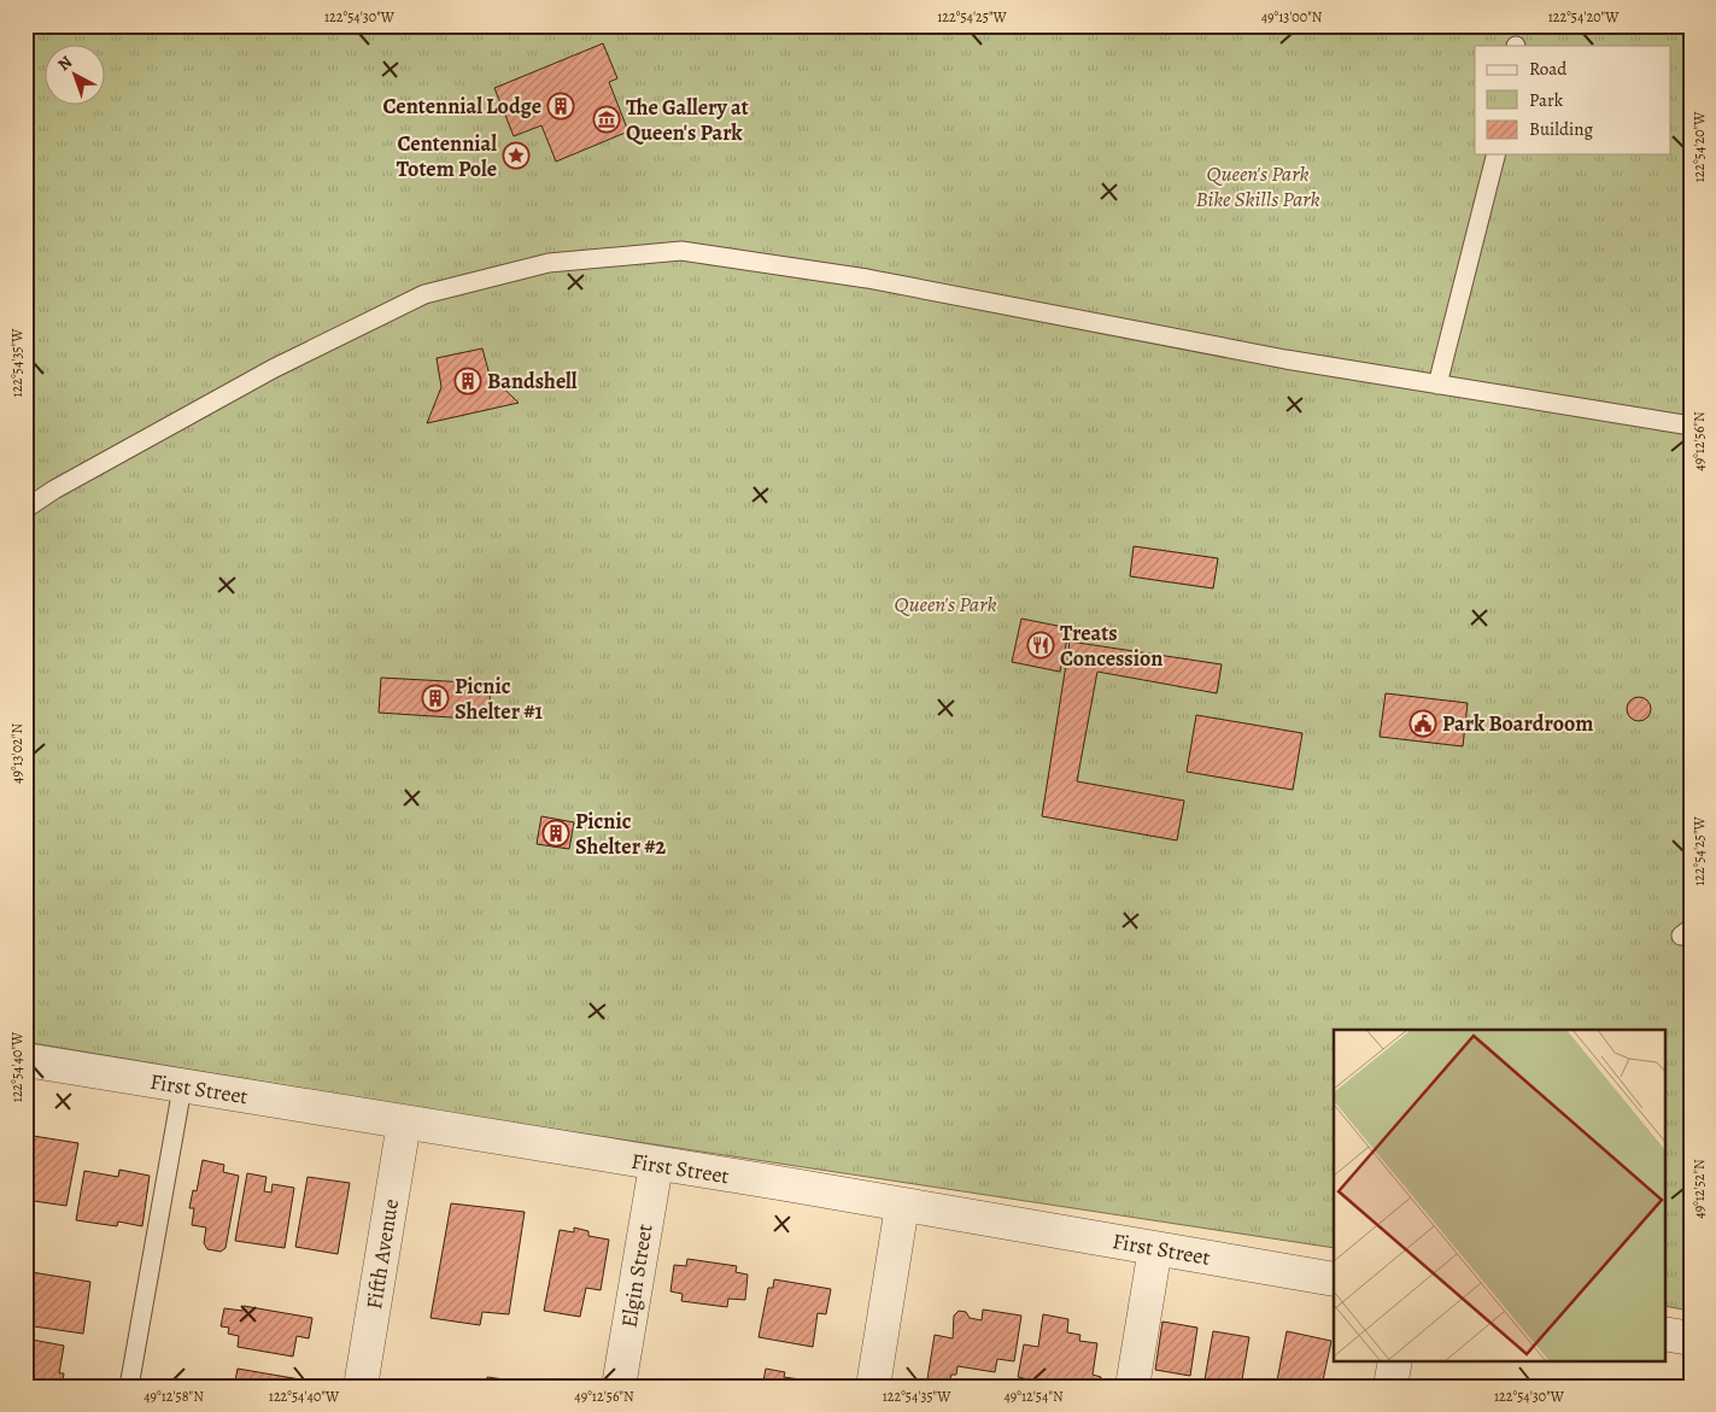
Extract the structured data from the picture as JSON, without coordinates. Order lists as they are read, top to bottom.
{
  "streets": {
    "street": ["First Street", "Fifth Avenue", "Elgin Street"]
  },
  "crossings": [
    ["First Street", "Fifth Avenue"],
    ["First Street", "Elgin Street"]
  ],
  "parks": ["Queen's Park Bike Skills Park", "Queen's Park"],
  "places": {
    "building": [
      "Centennial Lodge",
      "Bandshell",
      "Picnic Shelter #1",
      "Picnic Shelter #2"
    ],
    "museum": ["The Gallery at Queen's Park"],
    "place": ["Centennial Totem Pole"],
    "restaurant": ["Treats Concession"],
    "public building": ["Park Boardroom"]
  },
  "legend": ["Road", "Park", "Building"],
  "north": "top left",
  "coordinates": [
    "122°54'30\"W",
    "122°54'25\"W",
    "49°13'00\"N",
    "122°54'20\"W",
    "122°54'35\"W",
    "49°12'56\"N",
    "49°13'02\"N",
    "122°54'40\"W",
    "49°12'52\"N",
    "49°12'58\"N",
    "49°12'54\"N"
  ]
}
